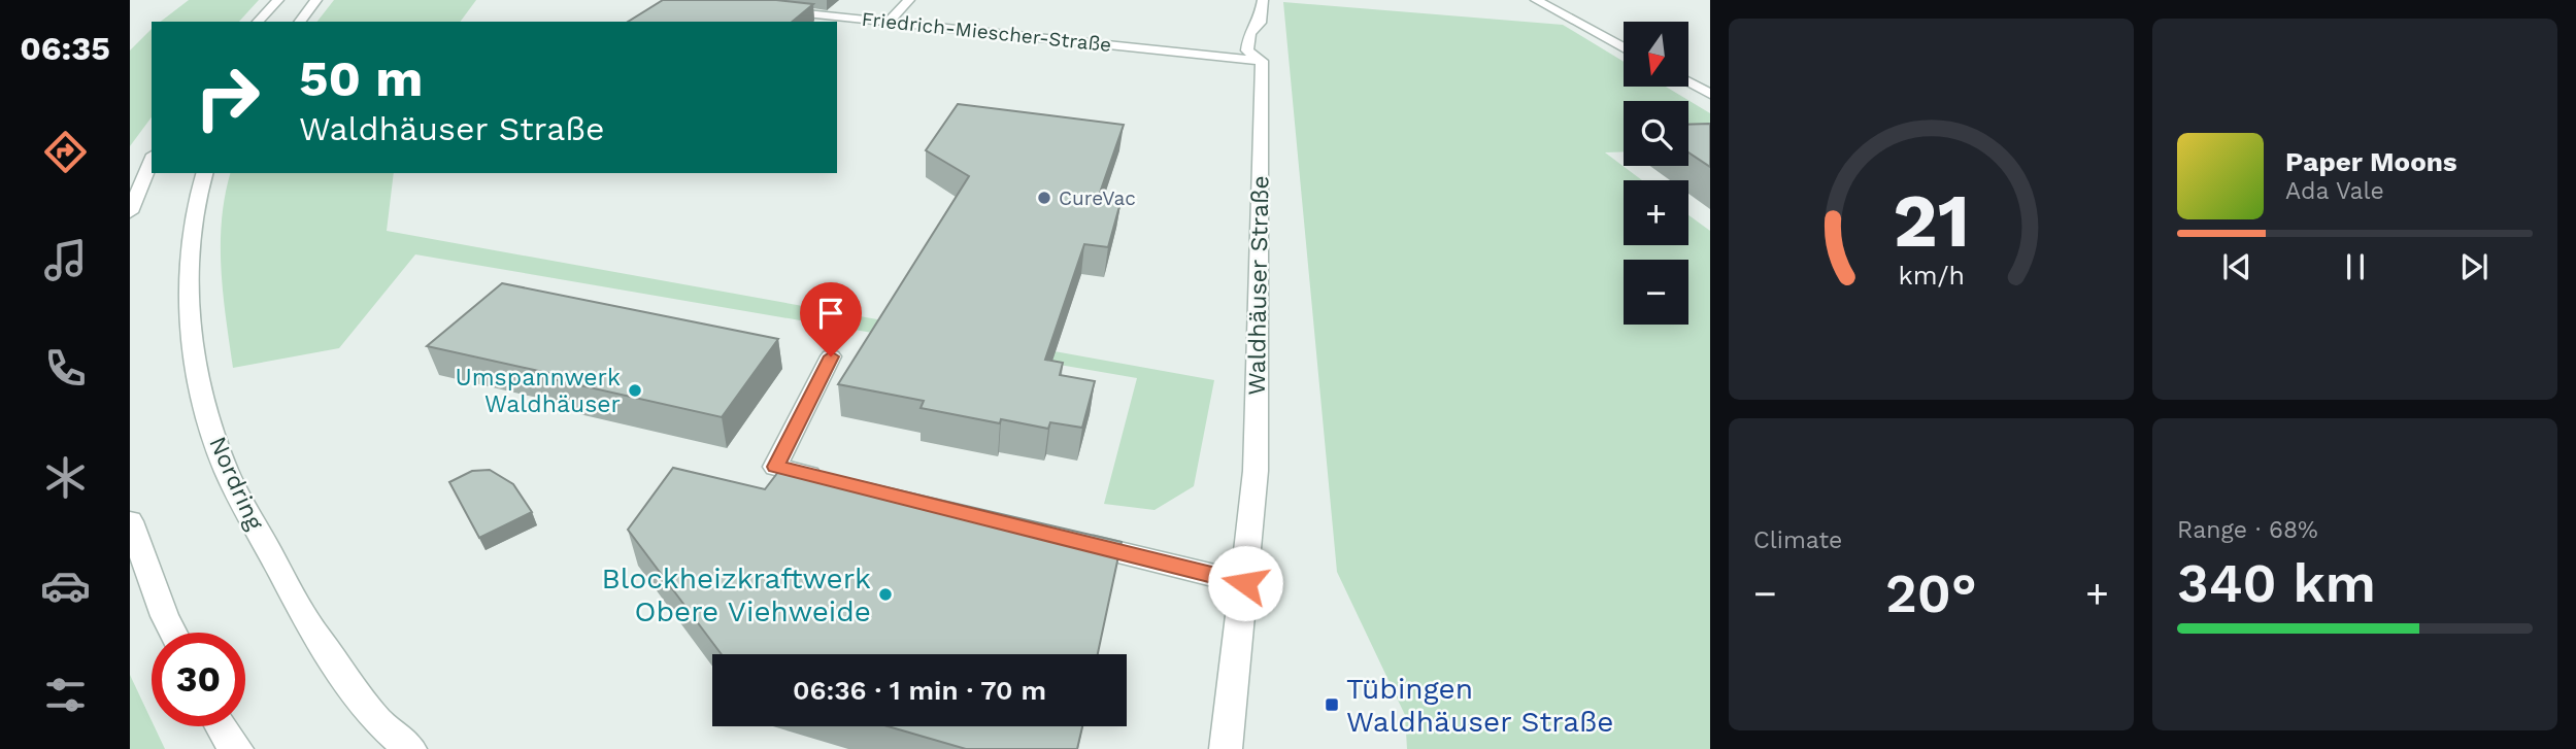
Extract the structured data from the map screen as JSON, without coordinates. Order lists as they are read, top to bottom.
{
  "streets": {
    "street": ["Friedrich-Miescher-Straße", "Waldhäuser Straße", "Nordring"]
  },
  "crossings": [
    ["Friedrich-Miescher-Straße", "Waldhäuser Straße"]
  ],
  "places": {
    "other": ["CureVac", "Umspannwerk Waldhäuser", "Blockheizkraftwerk Obere Viehweide"],
    "transit": ["Tübingen Waldhäuser Straße"]
  },
  "north": "bottom",
  "page": {
    "tabs": "06:35",
    "map_buttons": ["+", "−"],
    "turn": ["50 m", "Waldhäuser Straße"],
    "song": ["Paper Moons", "Ada Vale"],
    "tile": [
      "Climate",
      ["Range · 68%", "340 km"]
    ],
    "heat": ["−", "20°", "+"],
    "limit": "30",
    "trip": "06:36 · 1 min · 70 m",
    "gauge": ["21", "km/h"]
  }
}
